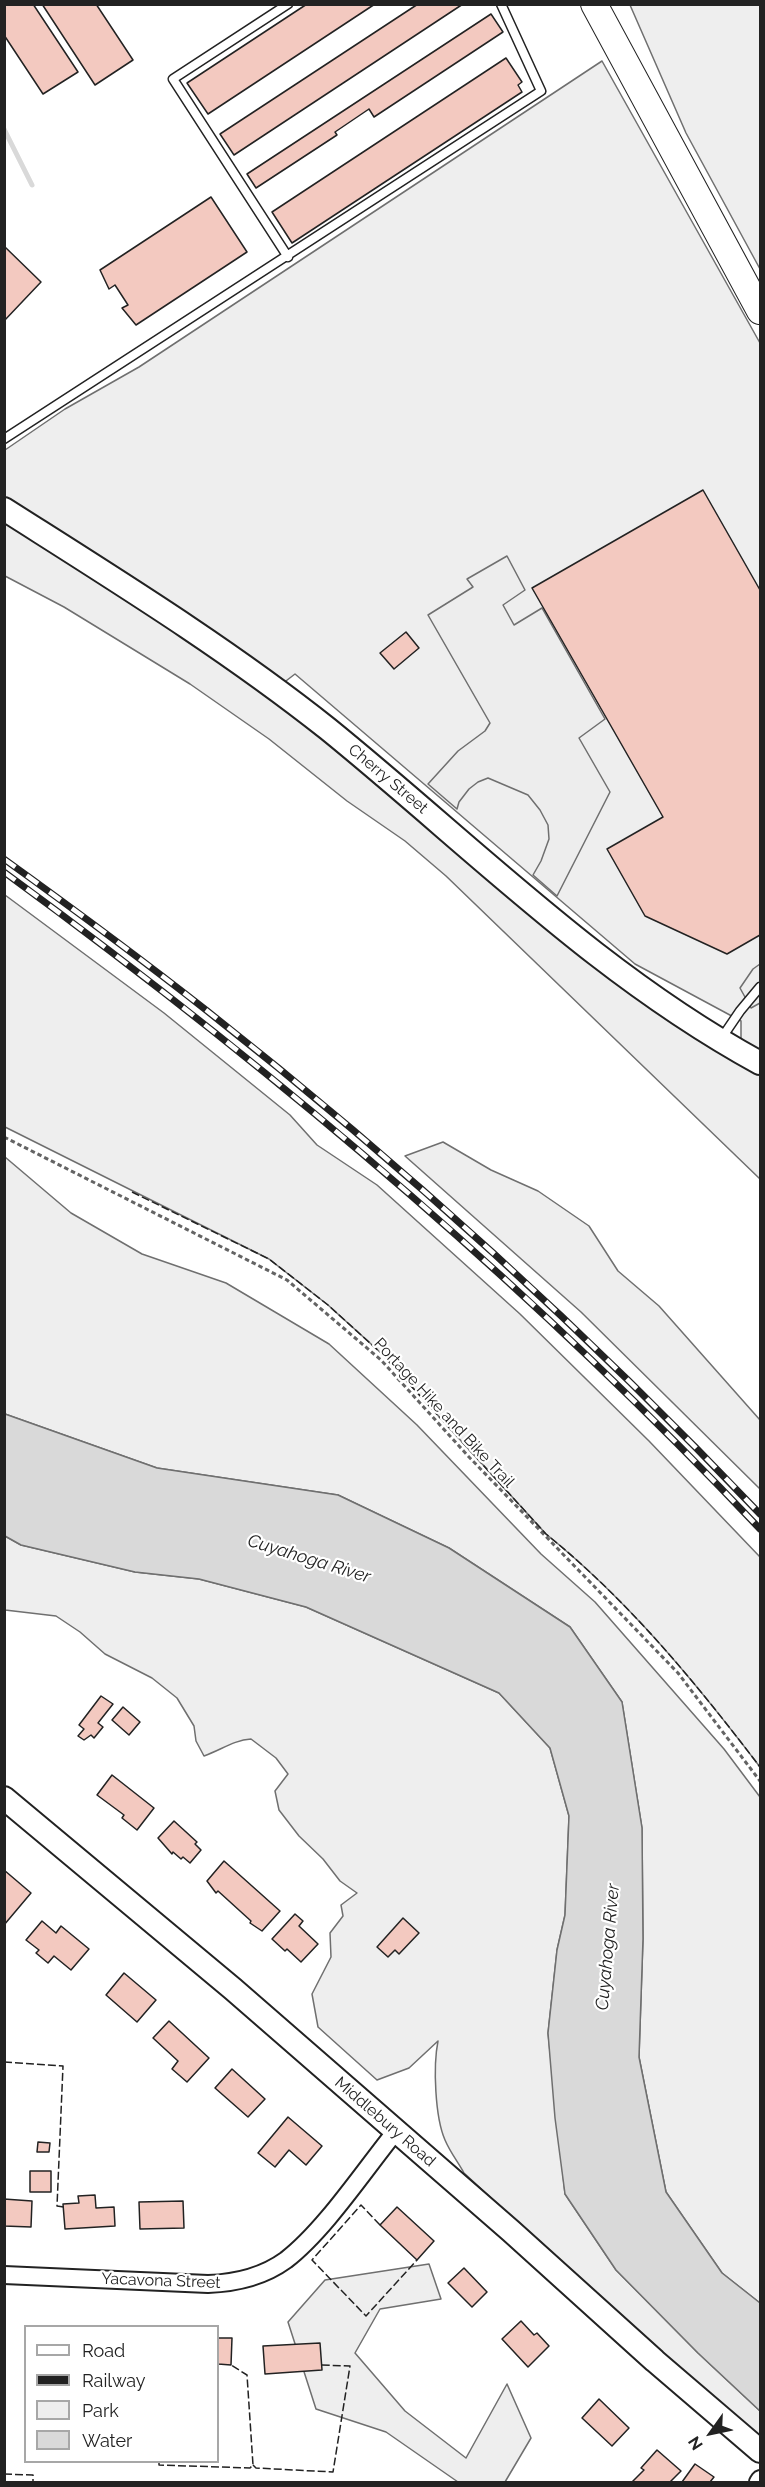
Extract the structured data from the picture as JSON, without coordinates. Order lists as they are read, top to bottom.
{
  "streets": {
    "street": ["Cherry Street", "Middlebury Road", "Yacavona Street"],
    "path": ["Portage Hike and Bike Trail"]
  },
  "crossings": [
    ["Middlebury Road", "Yacavona Street"]
  ],
  "water": ["Cuyahoga River"],
  "legend": [
    "Road",
    "Railway",
    "Park",
    "Water"
  ],
  "north": "bottom left"
}
